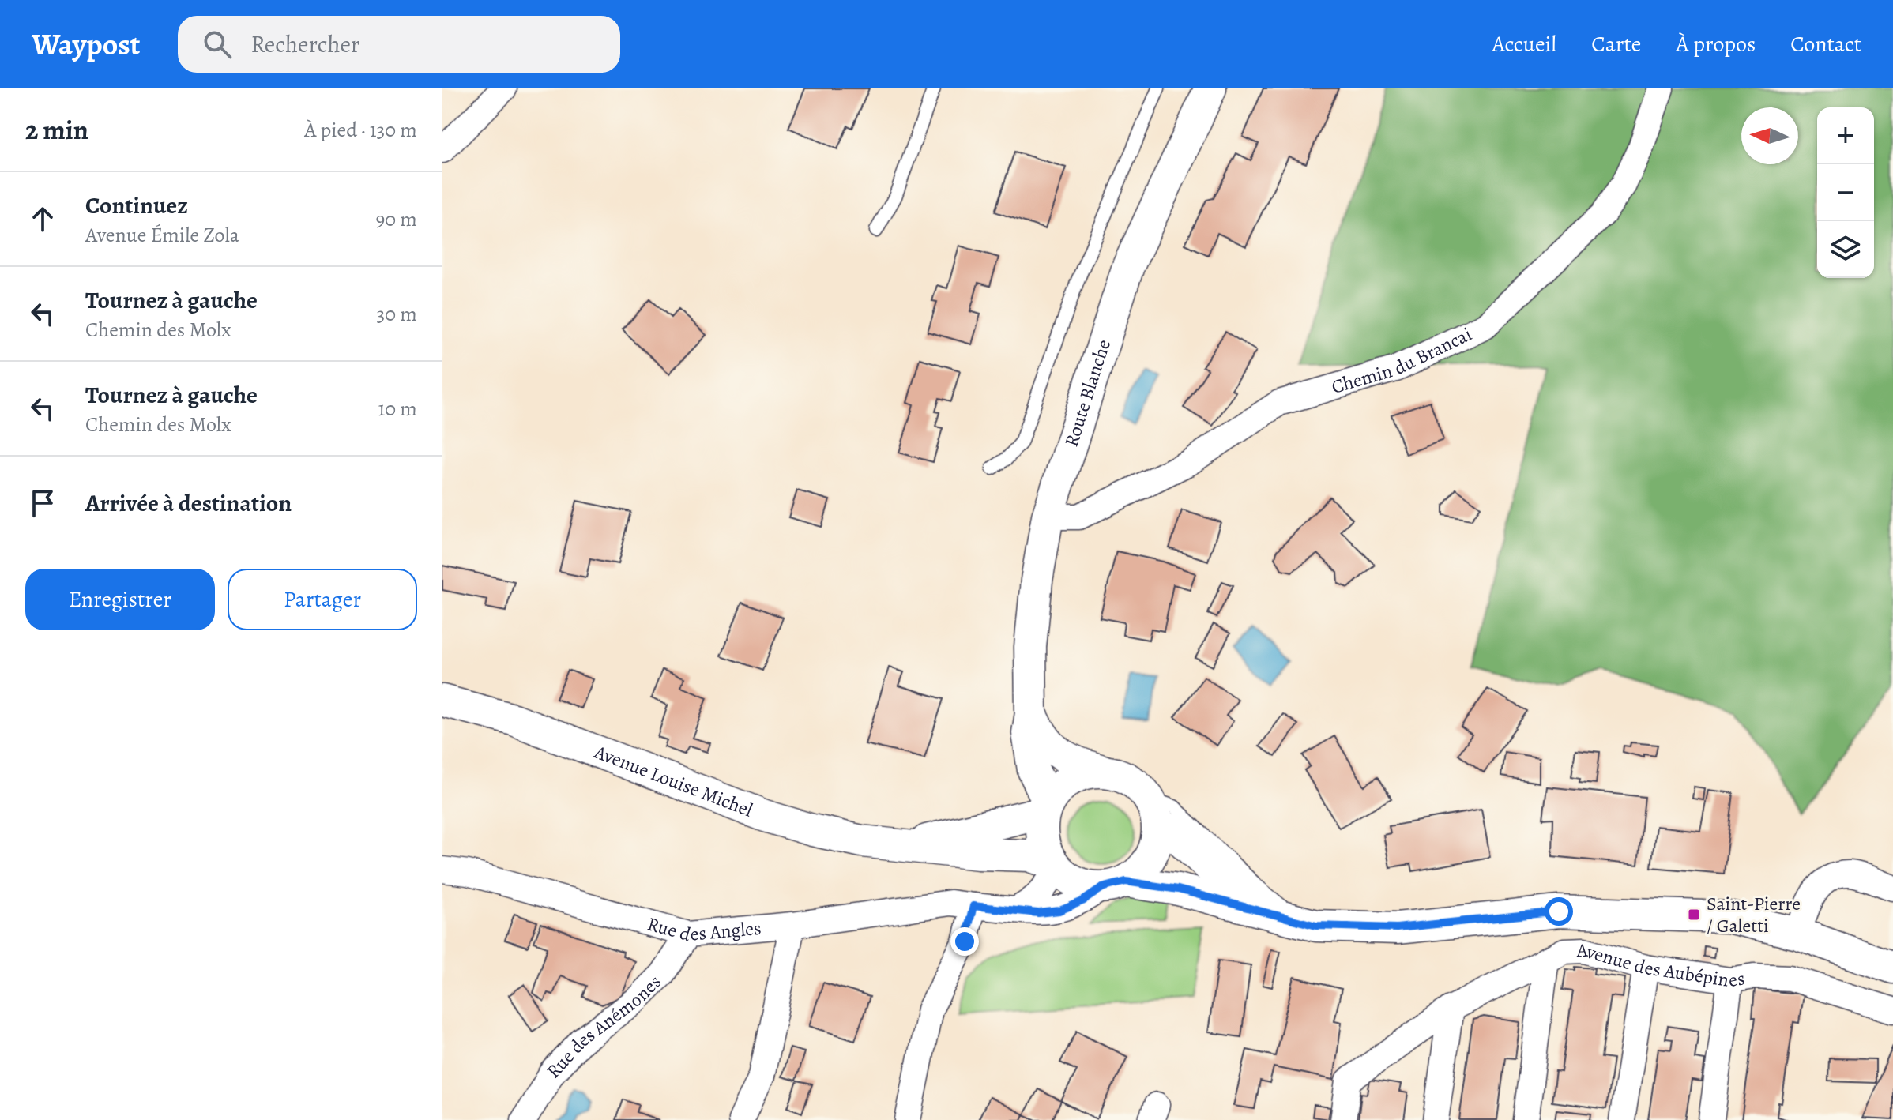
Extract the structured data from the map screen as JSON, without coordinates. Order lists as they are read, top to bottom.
{
  "streets": {
    "street": [
      "Chemin du Brancai",
      "Route Blanche",
      "Avenue Louise Michel",
      "Rue des Angles",
      "Avenue des Aubépines",
      "Rue des Anémones"
    ]
  },
  "crossings": [
    ["Chemin du Brancai", "Route Blanche"],
    ["Route Blanche", "Avenue Louise Michel"],
    ["Route Blanche", "Rue des Angles"],
    ["Avenue Louise Michel", "Rue des Angles"],
    ["Rue des Angles", "Rue des Anémones"]
  ],
  "places": {
    "transit": ["Saint-Pierre / Galetti"]
  },
  "north": "left",
  "page": {
    "header": "Waypost",
    "search": "Rechercher",
    "nav": [
      "Accueil",
      "Carte",
      "À propos",
      "Contact"
    ],
    "heading": ["2 min", "À pied · 130 m"],
    "map_buttons": ["+", "−"],
    "list": [
      ["Continuez", "Avenue Émile Zola", "90 m"],
      ["Tournez à gauche", "Chemin des Molx", "30 m"],
      ["Tournez à gauche", "Chemin des Molx", "10 m"],
      "Arrivée à destination"
    ],
    "buttons": ["Enregistrer", "Partager"]
  }
}
